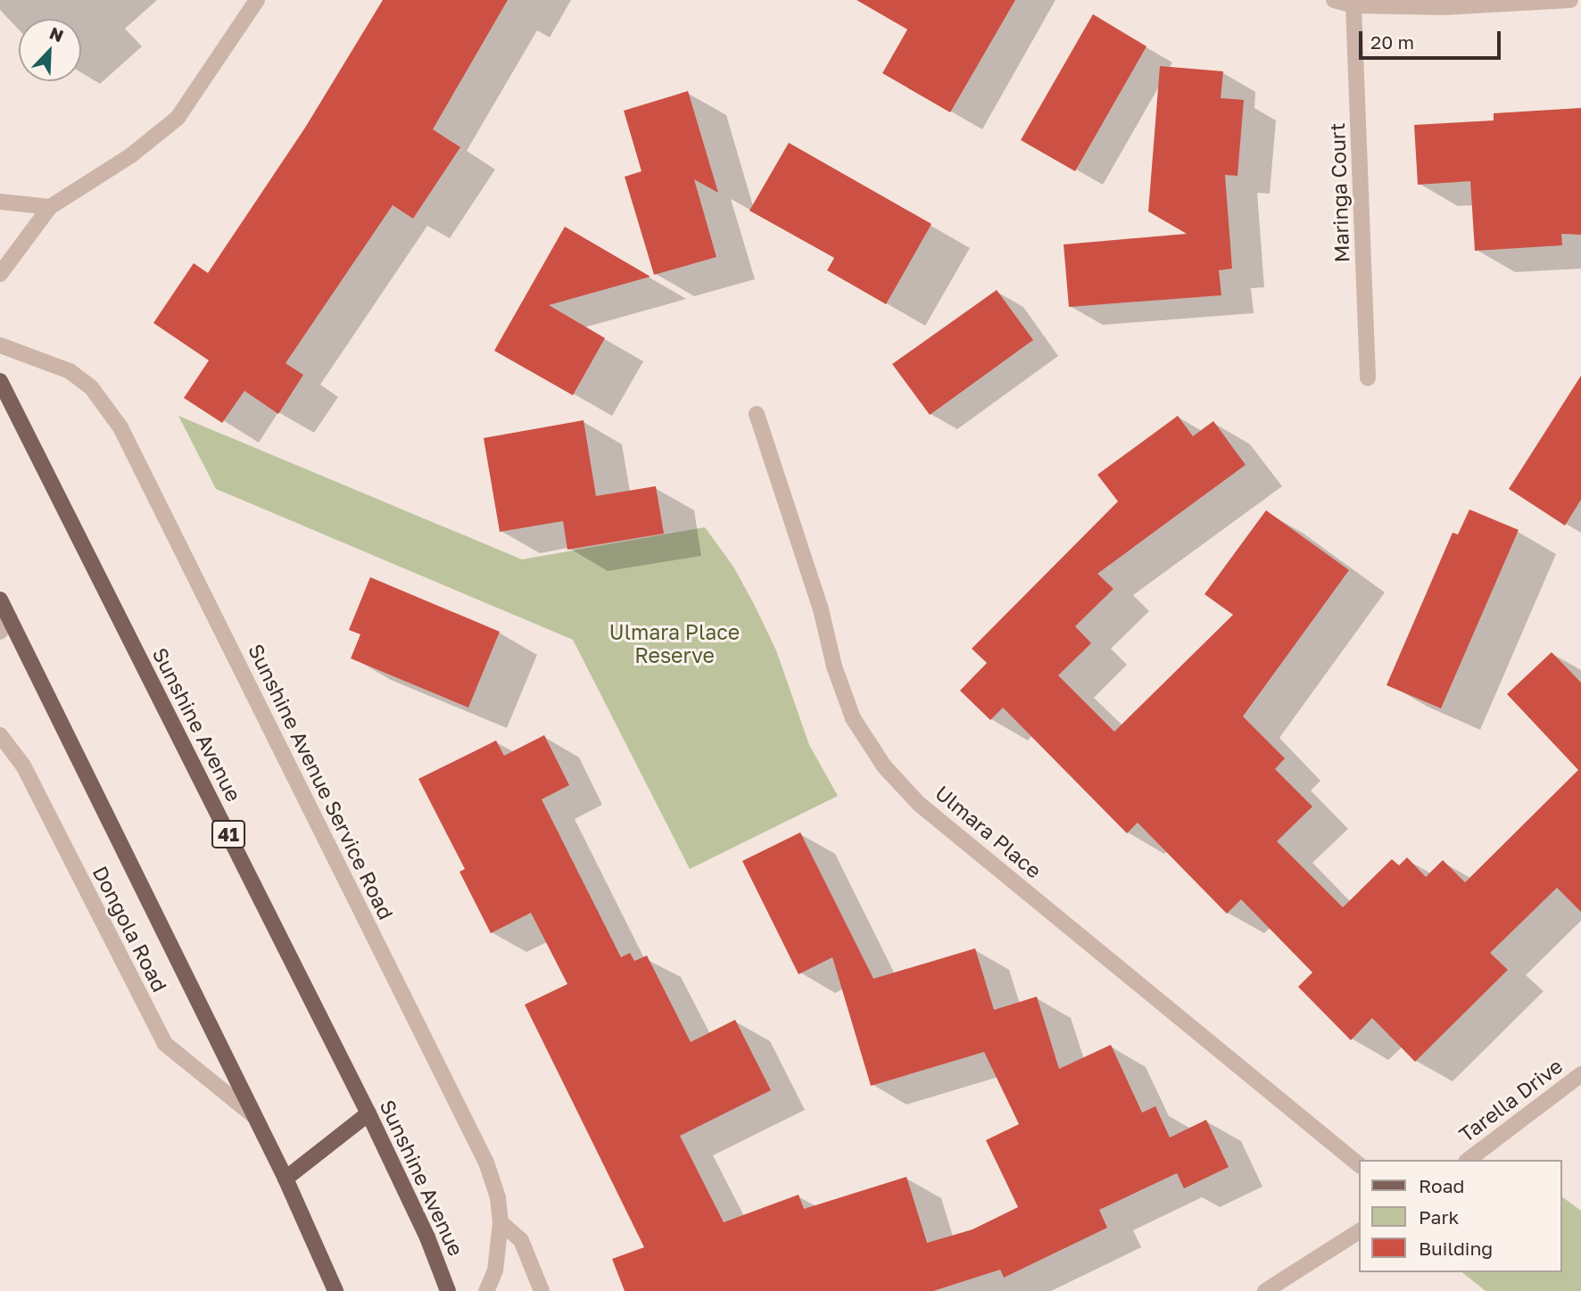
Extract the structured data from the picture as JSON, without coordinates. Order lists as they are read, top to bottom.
{
  "streets": {
    "main road": ["Sunshine Avenue", "41"],
    "street": [
      "Maringa Court",
      "Sunshine Avenue Service Road",
      "Ulmara Place",
      "Dongola Road",
      "Tarella Drive"
    ]
  },
  "parks": ["Ulmara Place Reserve"],
  "legend": ["Road", "Park", "Building"],
  "scale_bar": "20 m",
  "north": "top right"
}
